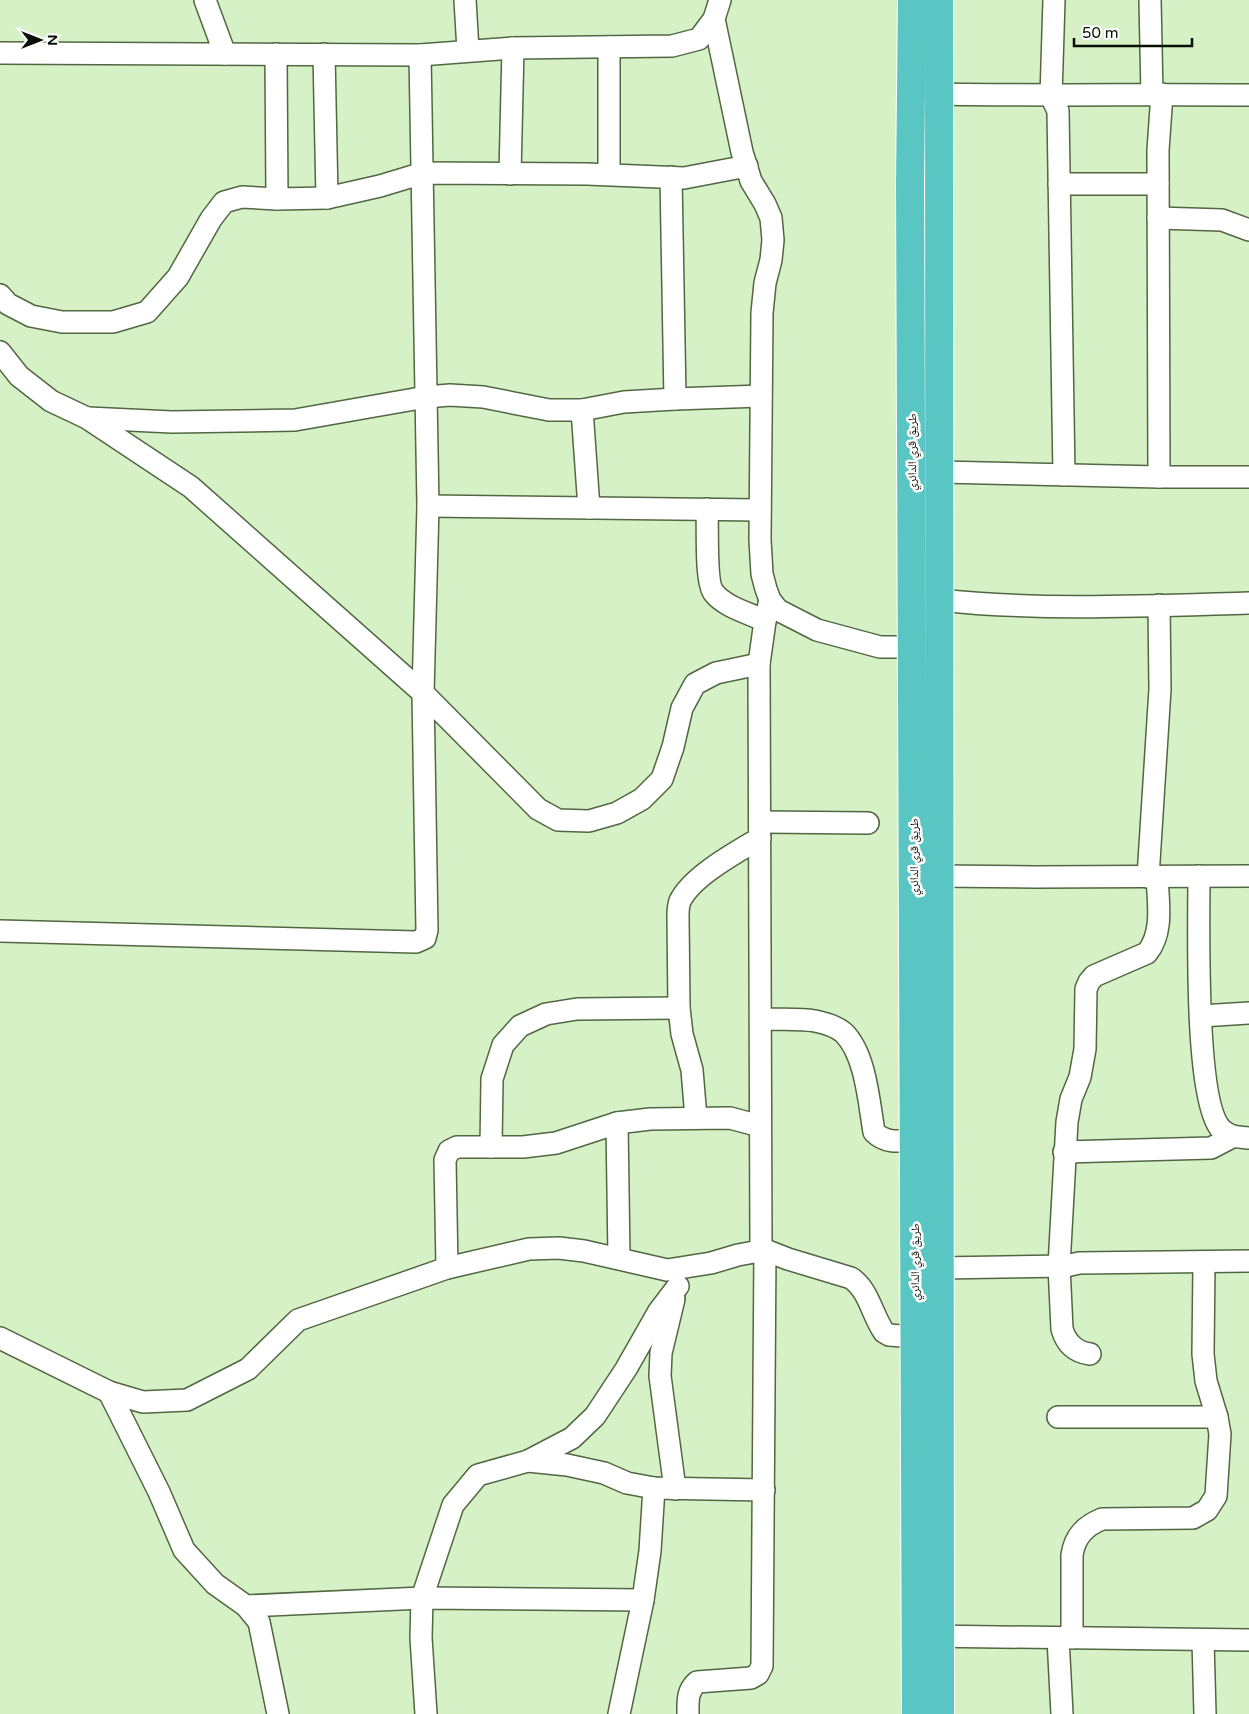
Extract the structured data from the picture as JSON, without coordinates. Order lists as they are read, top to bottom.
{
  "streets": {
    "highway": ["طريق قري الدائري"]
  },
  "scale_bar": "50 m",
  "north": "right"
}
